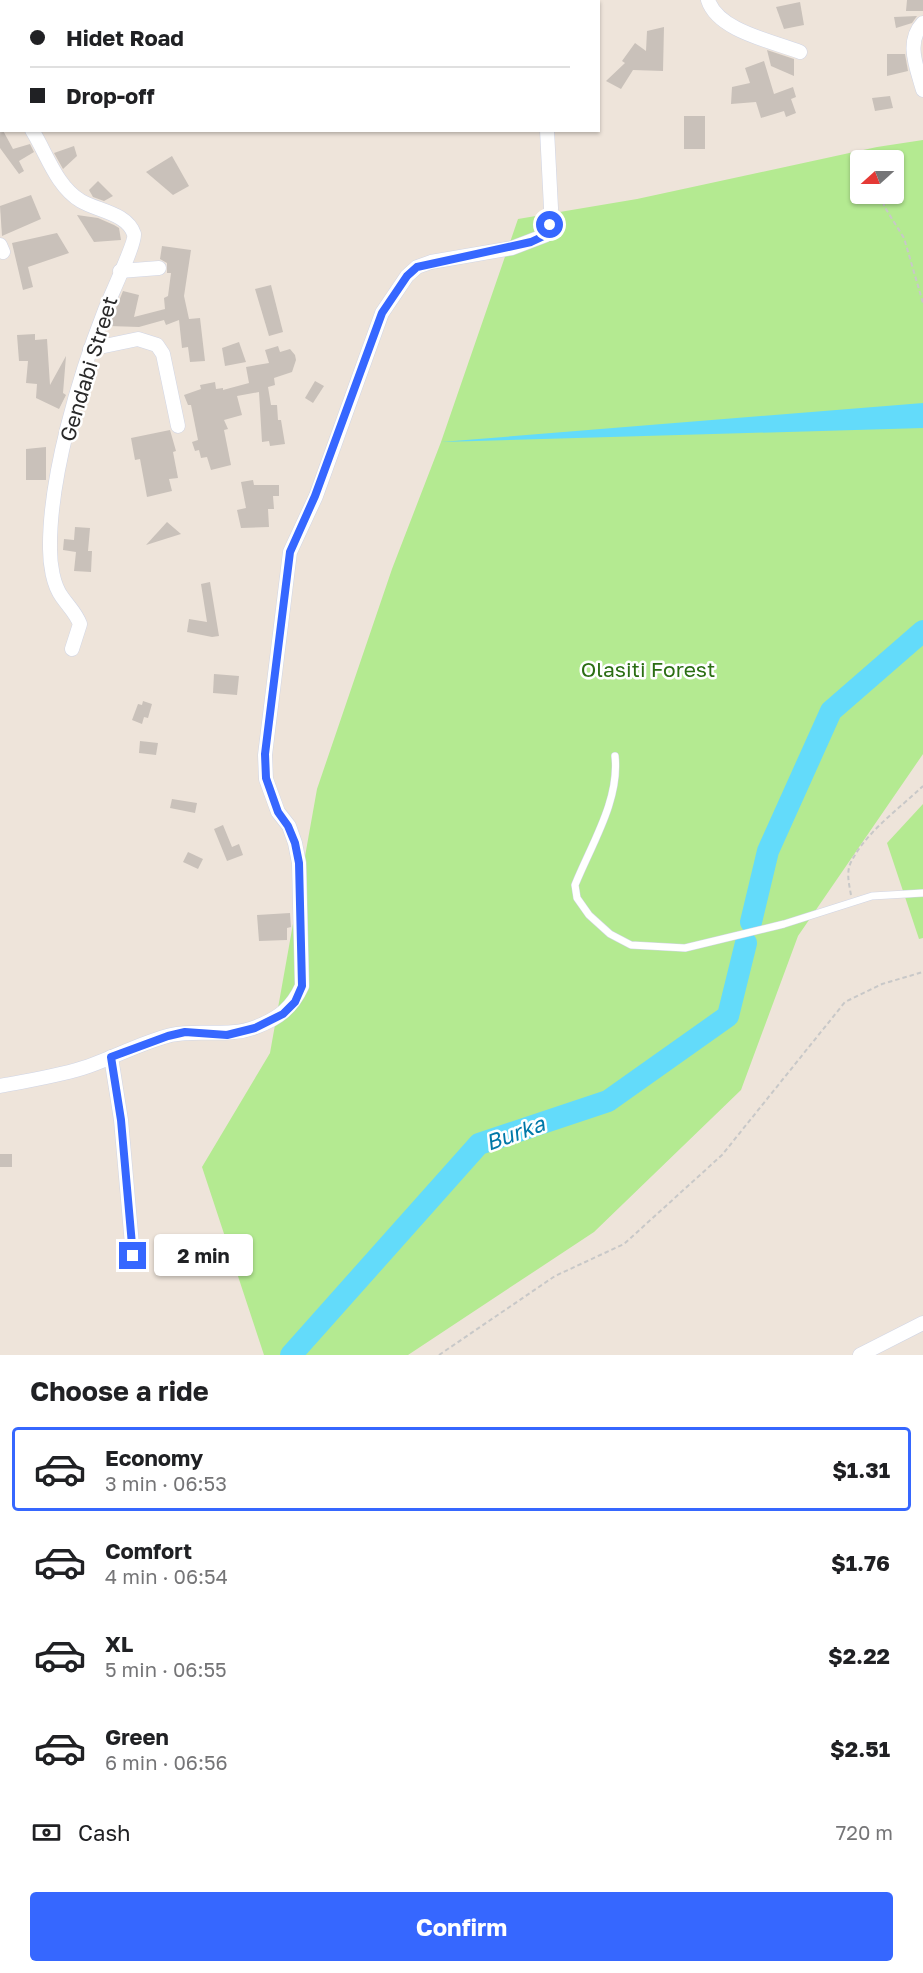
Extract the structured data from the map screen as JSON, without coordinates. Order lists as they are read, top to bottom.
{
  "streets": {
    "street": ["Gendabi Street"]
  },
  "water": ["Burka"],
  "parks": ["Olasiti Forest"],
  "north": "left",
  "page": {
    "banner": ["Hidet Road", "Drop-off"],
    "bubble": "2 min",
    "heading": "Choose a ride",
    "list": [
      {
        "name": "Economy",
        "note": "3 min · 06:53",
        "value": "$1.31"
      },
      {
        "name": "Comfort",
        "note": "4 min · 06:54",
        "value": "$1.76"
      },
      {
        "name": "XL",
        "note": "5 min · 06:55",
        "value": "$2.22"
      },
      {
        "name": "Green",
        "note": "6 min · 06:56",
        "value": "$2.51"
      }
    ],
    "pay": ["Cash", "720 m"],
    "buttons": "Confirm"
  }
}
